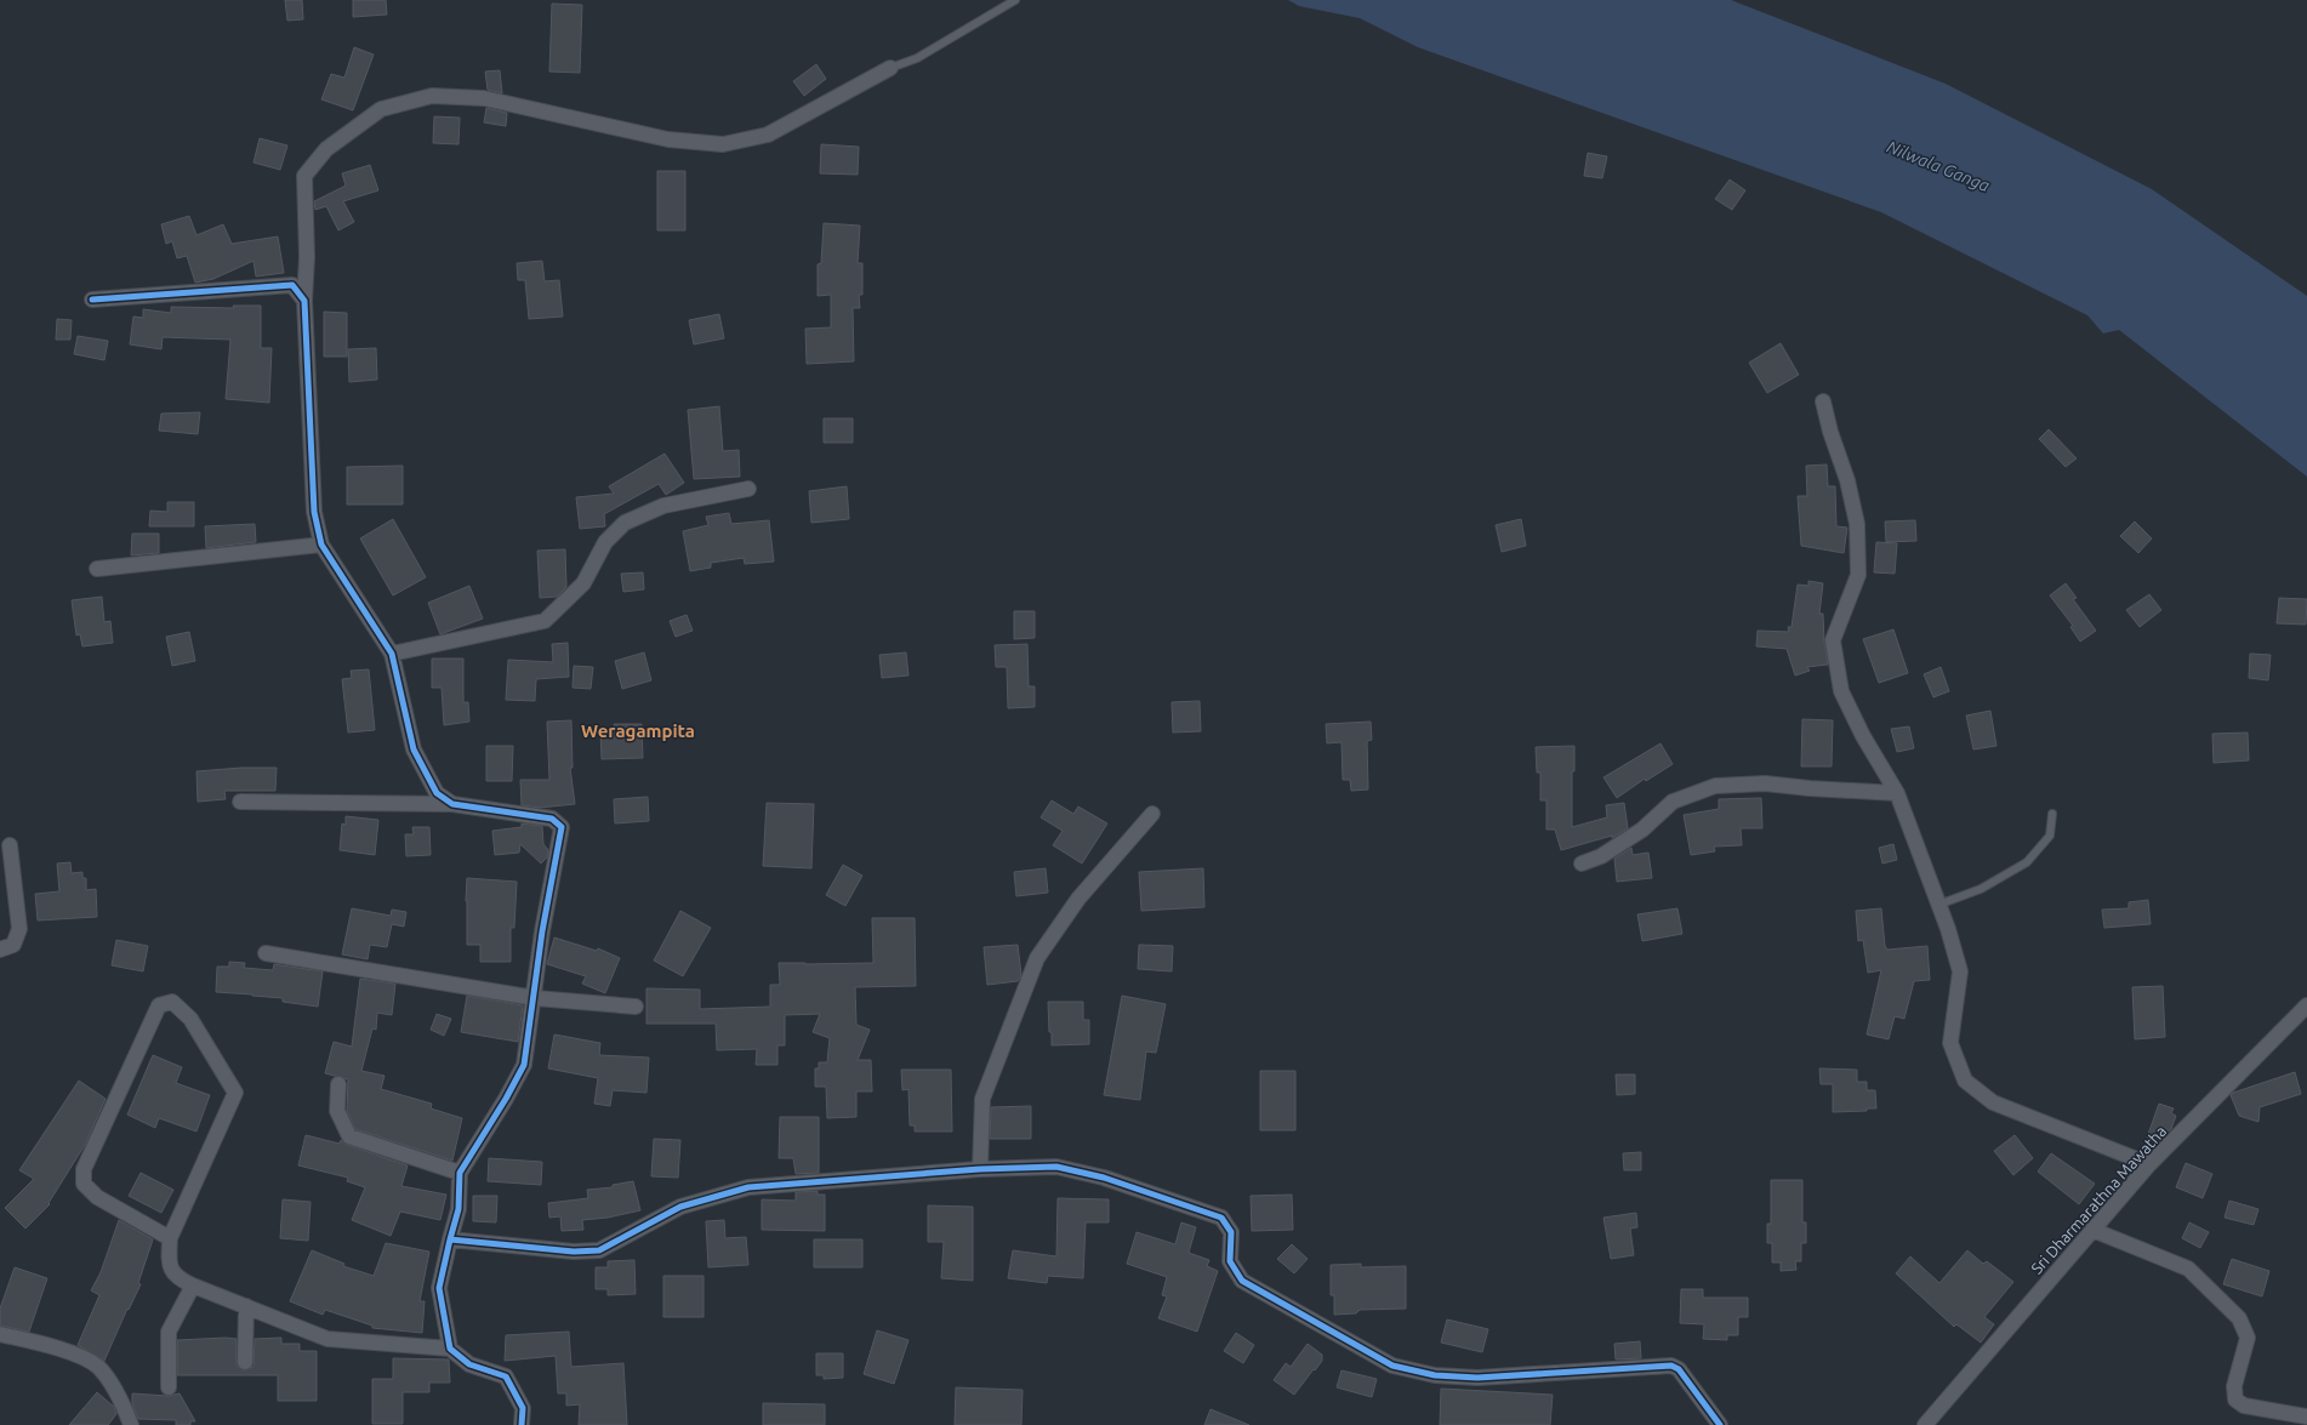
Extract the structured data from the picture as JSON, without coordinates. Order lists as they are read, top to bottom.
{
  "streets": {
    "street": ["Sri Dharmarathna Mawatha"]
  },
  "districts": ["Weragampita"],
  "water": ["Nilwala Ganga"]
}
